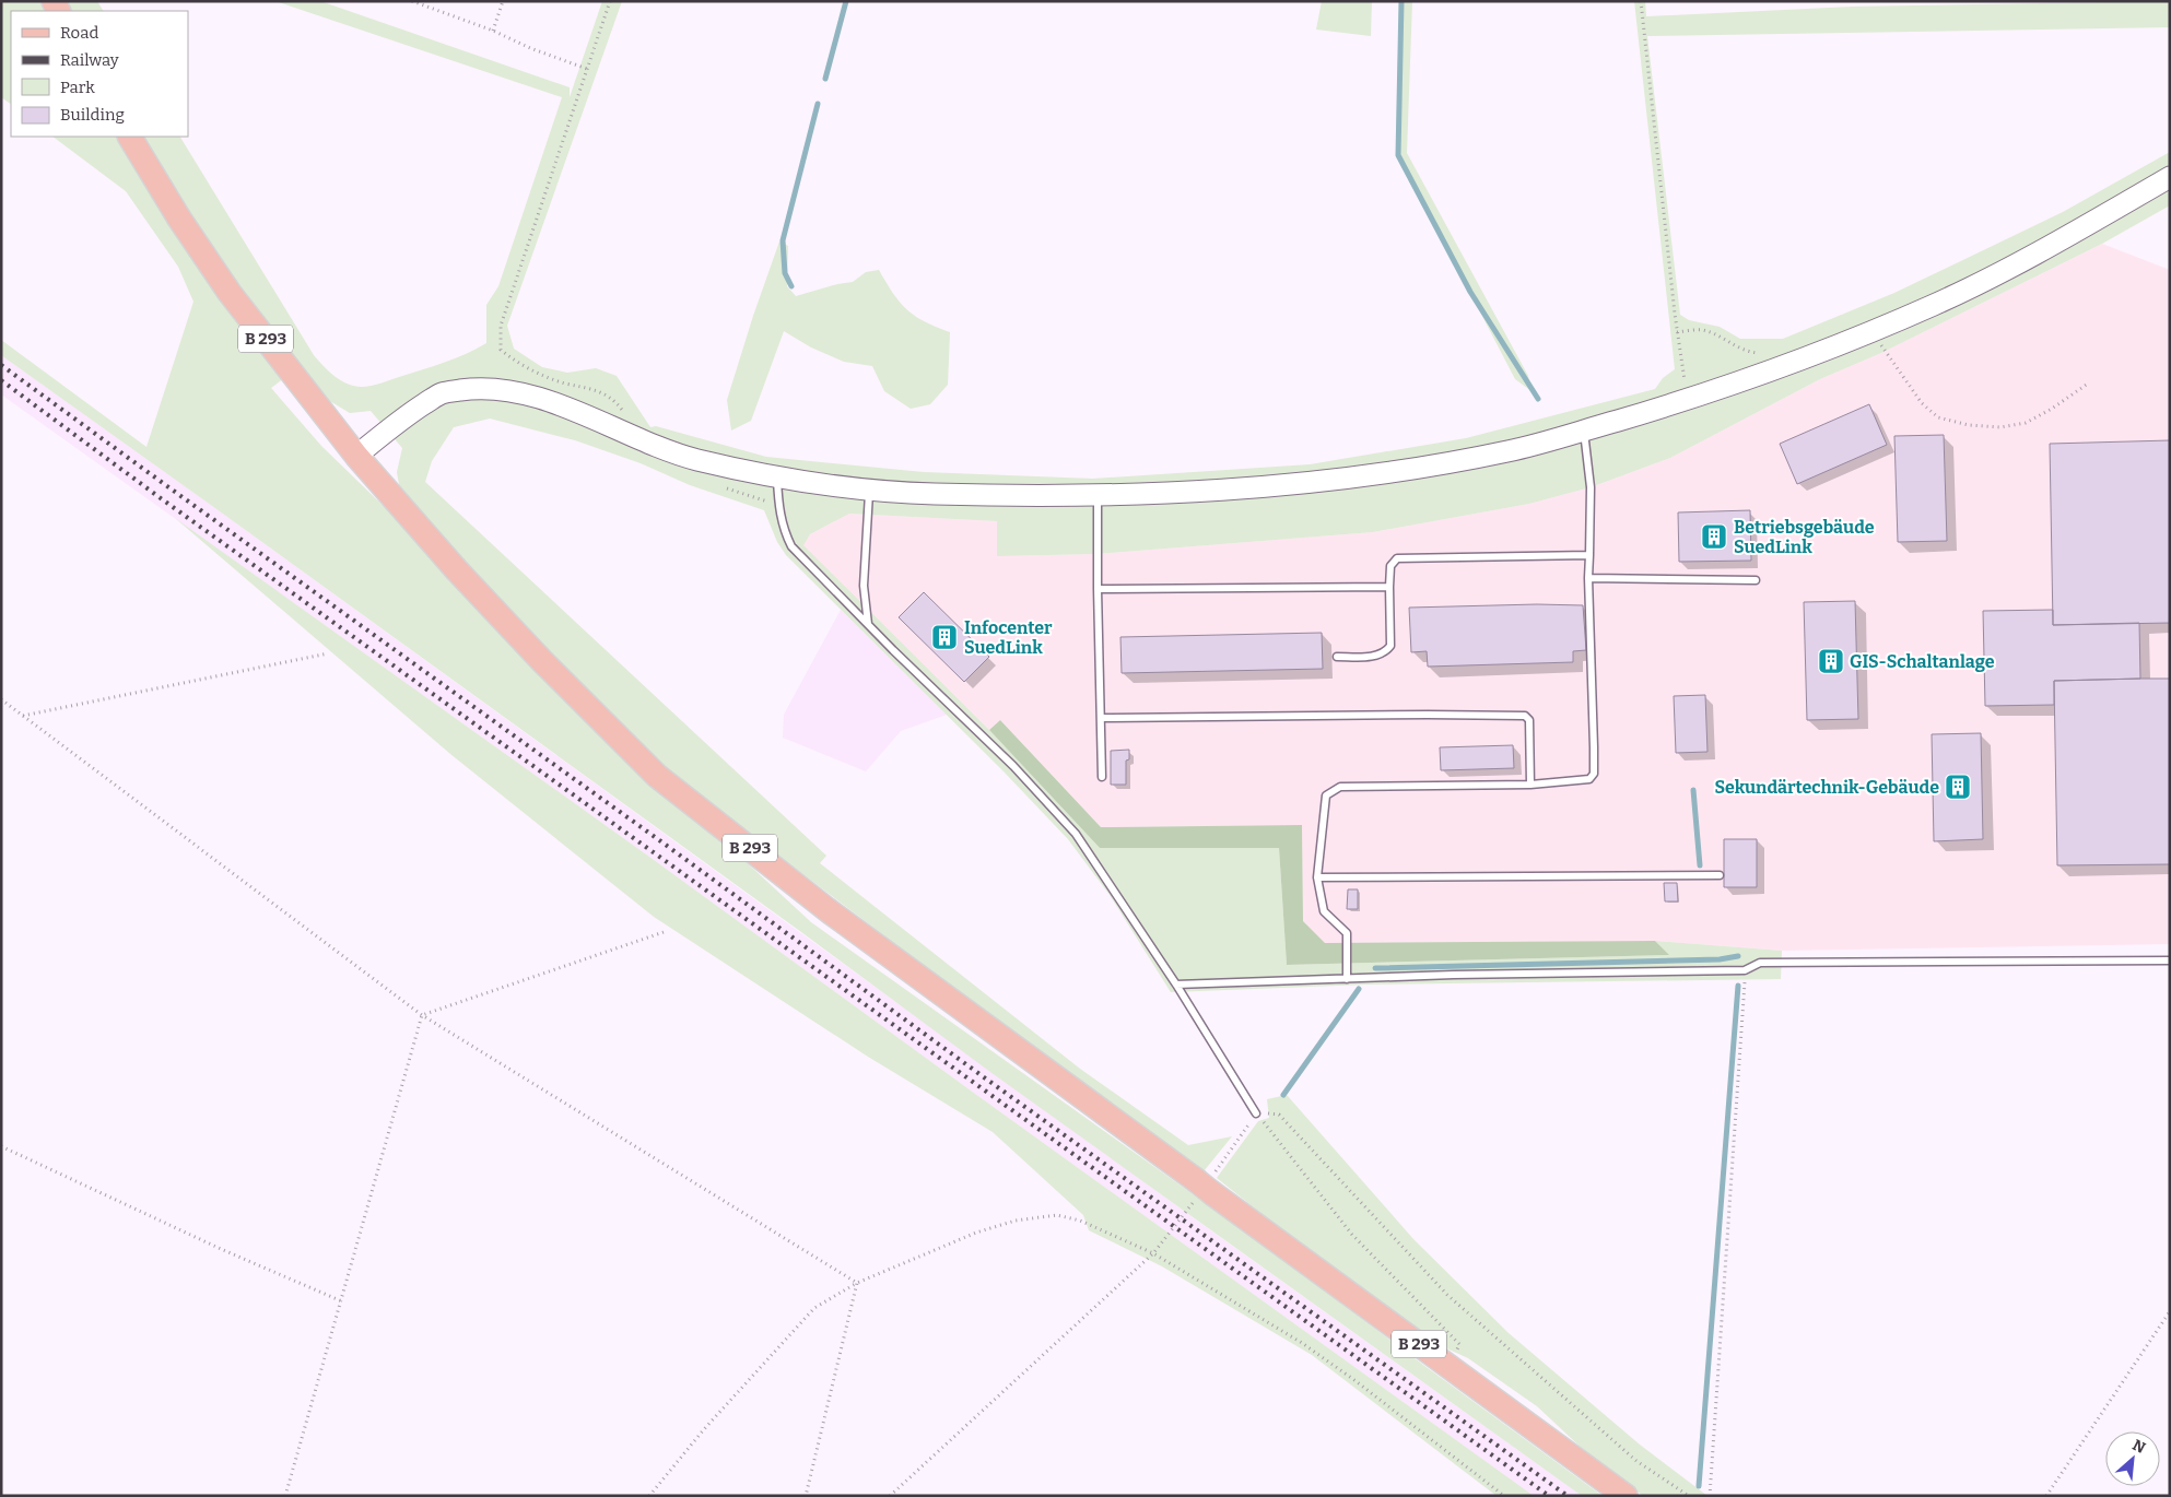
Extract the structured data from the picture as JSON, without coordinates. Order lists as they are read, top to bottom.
{
  "streets": {
    "main road": ["B 293"]
  },
  "places": {
    "building": [
      "Betriebsgebäude SuedLink",
      "Infocenter SuedLink",
      "GIS-Schaltanlage",
      "Sekundärtechnik-Gebäude"
    ]
  },
  "legend": [
    "Road",
    "Railway",
    "Park",
    "Building"
  ],
  "north": "top right"
}
